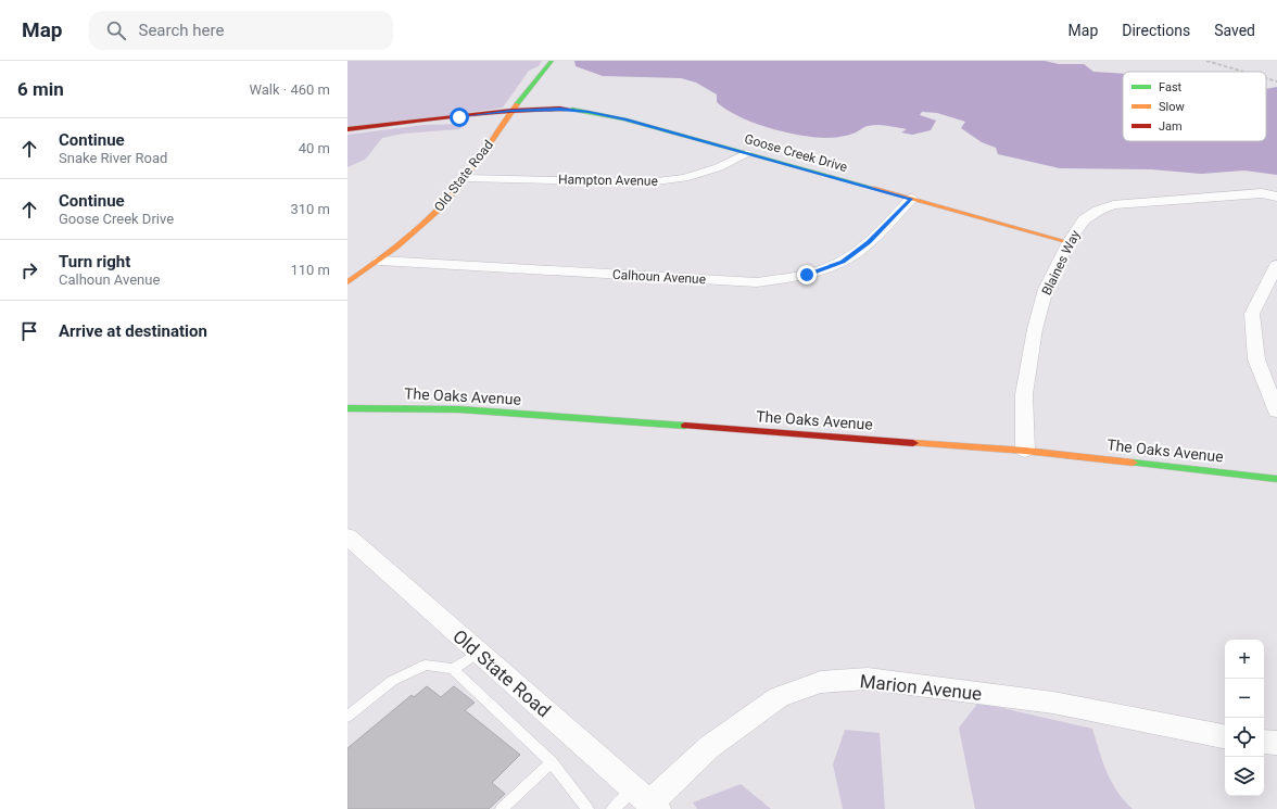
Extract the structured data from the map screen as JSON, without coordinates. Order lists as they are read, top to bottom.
{
  "streets": {
    "street": [
      "Goose Creek Drive",
      "Old State Road",
      "Hampton Avenue",
      "Blaines Way",
      "Calhoun Avenue",
      "The Oaks Avenue",
      "Marion Avenue"
    ]
  },
  "crossings": [
    ["Goose Creek Drive", "Old State Road"],
    ["Goose Creek Drive", "Hampton Avenue"],
    ["Goose Creek Drive", "Blaines Way"],
    ["Goose Creek Drive", "Calhoun Avenue"],
    ["Old State Road", "Hampton Avenue"],
    ["Old State Road", "Calhoun Avenue"],
    ["Old State Road", "Marion Avenue"],
    ["Blaines Way", "The Oaks Avenue"]
  ],
  "legend": ["Fast", "Slow", "Jam"],
  "page": {
    "header": "Map",
    "search": "Search here",
    "nav": ["Map", "Directions", "Saved"],
    "heading": ["6 min", "Walk · 460 m"],
    "list": [
      ["Continue", "Snake River Road", "40 m"],
      ["Continue", "Goose Creek Drive", "310 m"],
      ["Turn right", "Calhoun Avenue", "110 m"],
      "Arrive at destination"
    ],
    "map_buttons": ["+", "−"]
  }
}
